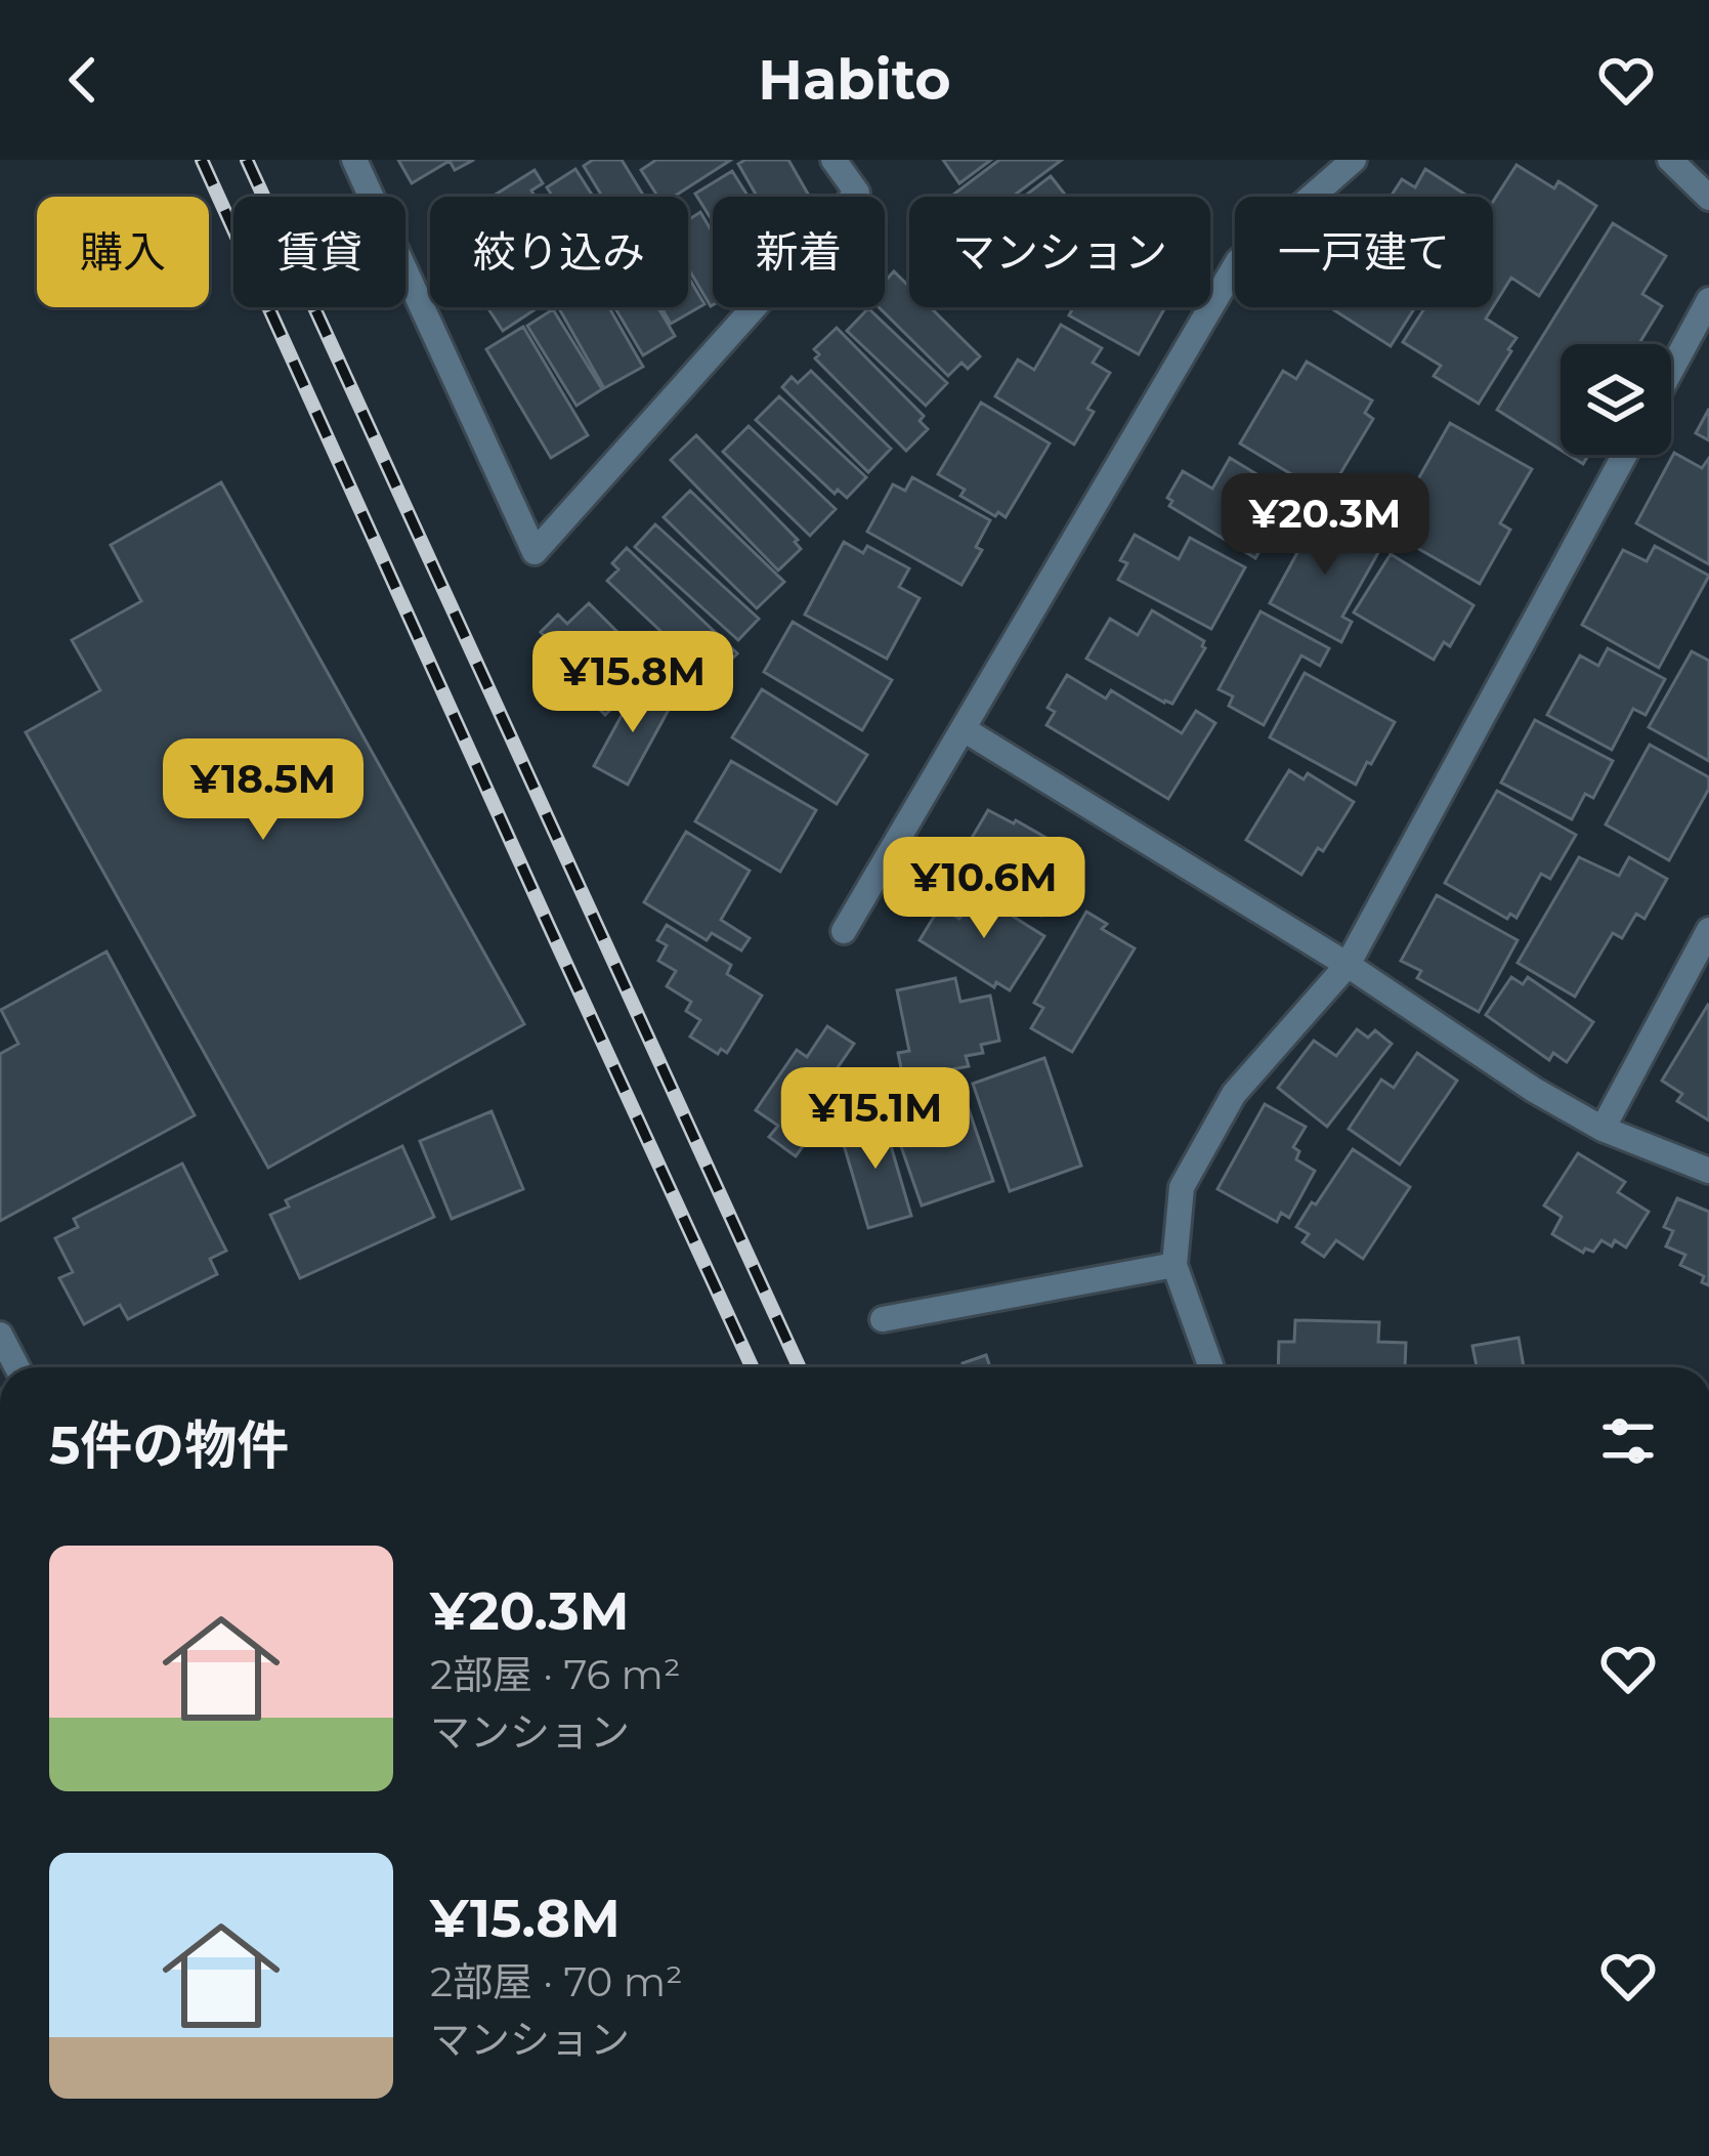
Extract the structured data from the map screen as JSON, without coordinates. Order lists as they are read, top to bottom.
{
  "page": {
    "header": "Habito",
    "chip": [
      "購入",
      "賃貸",
      "絞り込み",
      "新着",
      "マンション",
      "一戸建て"
    ],
    "price": [
      "¥20.3M",
      "¥15.8M",
      "¥18.5M",
      "¥10.6M",
      "¥15.1M"
    ],
    "heading": "5件の物件",
    "list": [
      {
        "name": "¥20.3M",
        "note": "2部屋 · 76 m² · マンション"
      },
      {
        "name": "¥15.8M",
        "note": "2部屋 · 70 m² · マンション"
      }
    ]
  }
}
